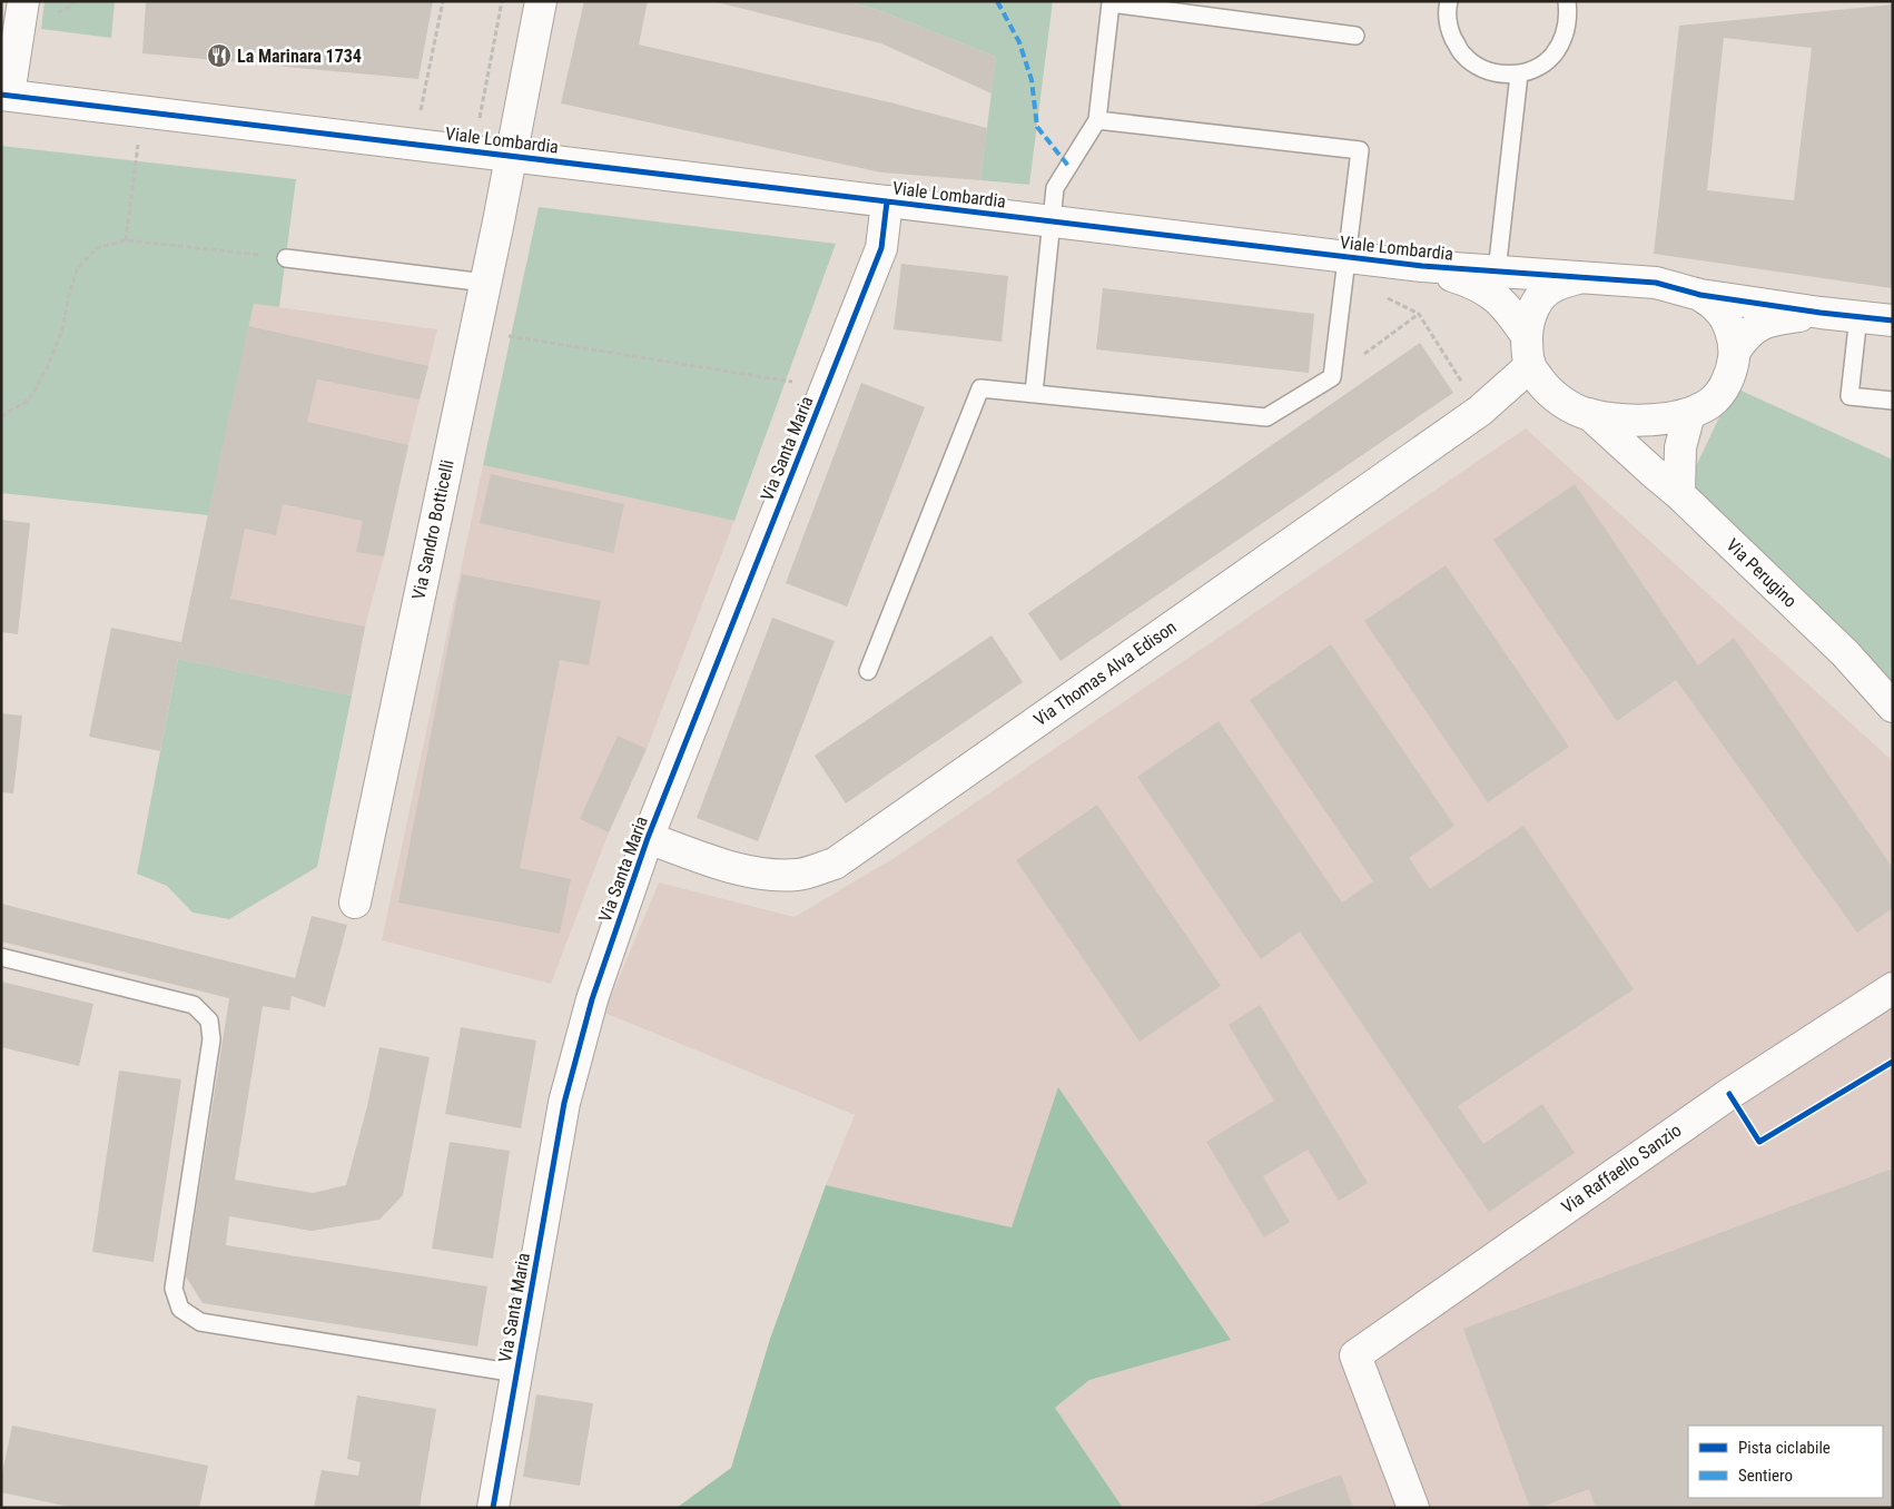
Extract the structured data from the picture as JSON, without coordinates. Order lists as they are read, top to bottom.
{
  "streets": {
    "street": [
      "Viale Lombardia",
      "Via Santa Maria",
      "Via Sandro Botticelli",
      "Via Perugino",
      "Via Thomas Alva Edison",
      "Via Raffaello Sanzio"
    ]
  },
  "crossings": [
    ["Viale Lombardia", "Via Santa Maria"],
    ["Viale Lombardia", "Via Sandro Botticelli"],
    ["Viale Lombardia", "Via Perugino"],
    ["Viale Lombardia", "Via Thomas Alva Edison"],
    ["Via Santa Maria", "Via Thomas Alva Edison"],
    ["Via Perugino", "Via Thomas Alva Edison"]
  ],
  "places": {
    "restaurant": ["La Marinara 1734"]
  },
  "legend": ["Pista ciclabile", "Sentiero"]
}
